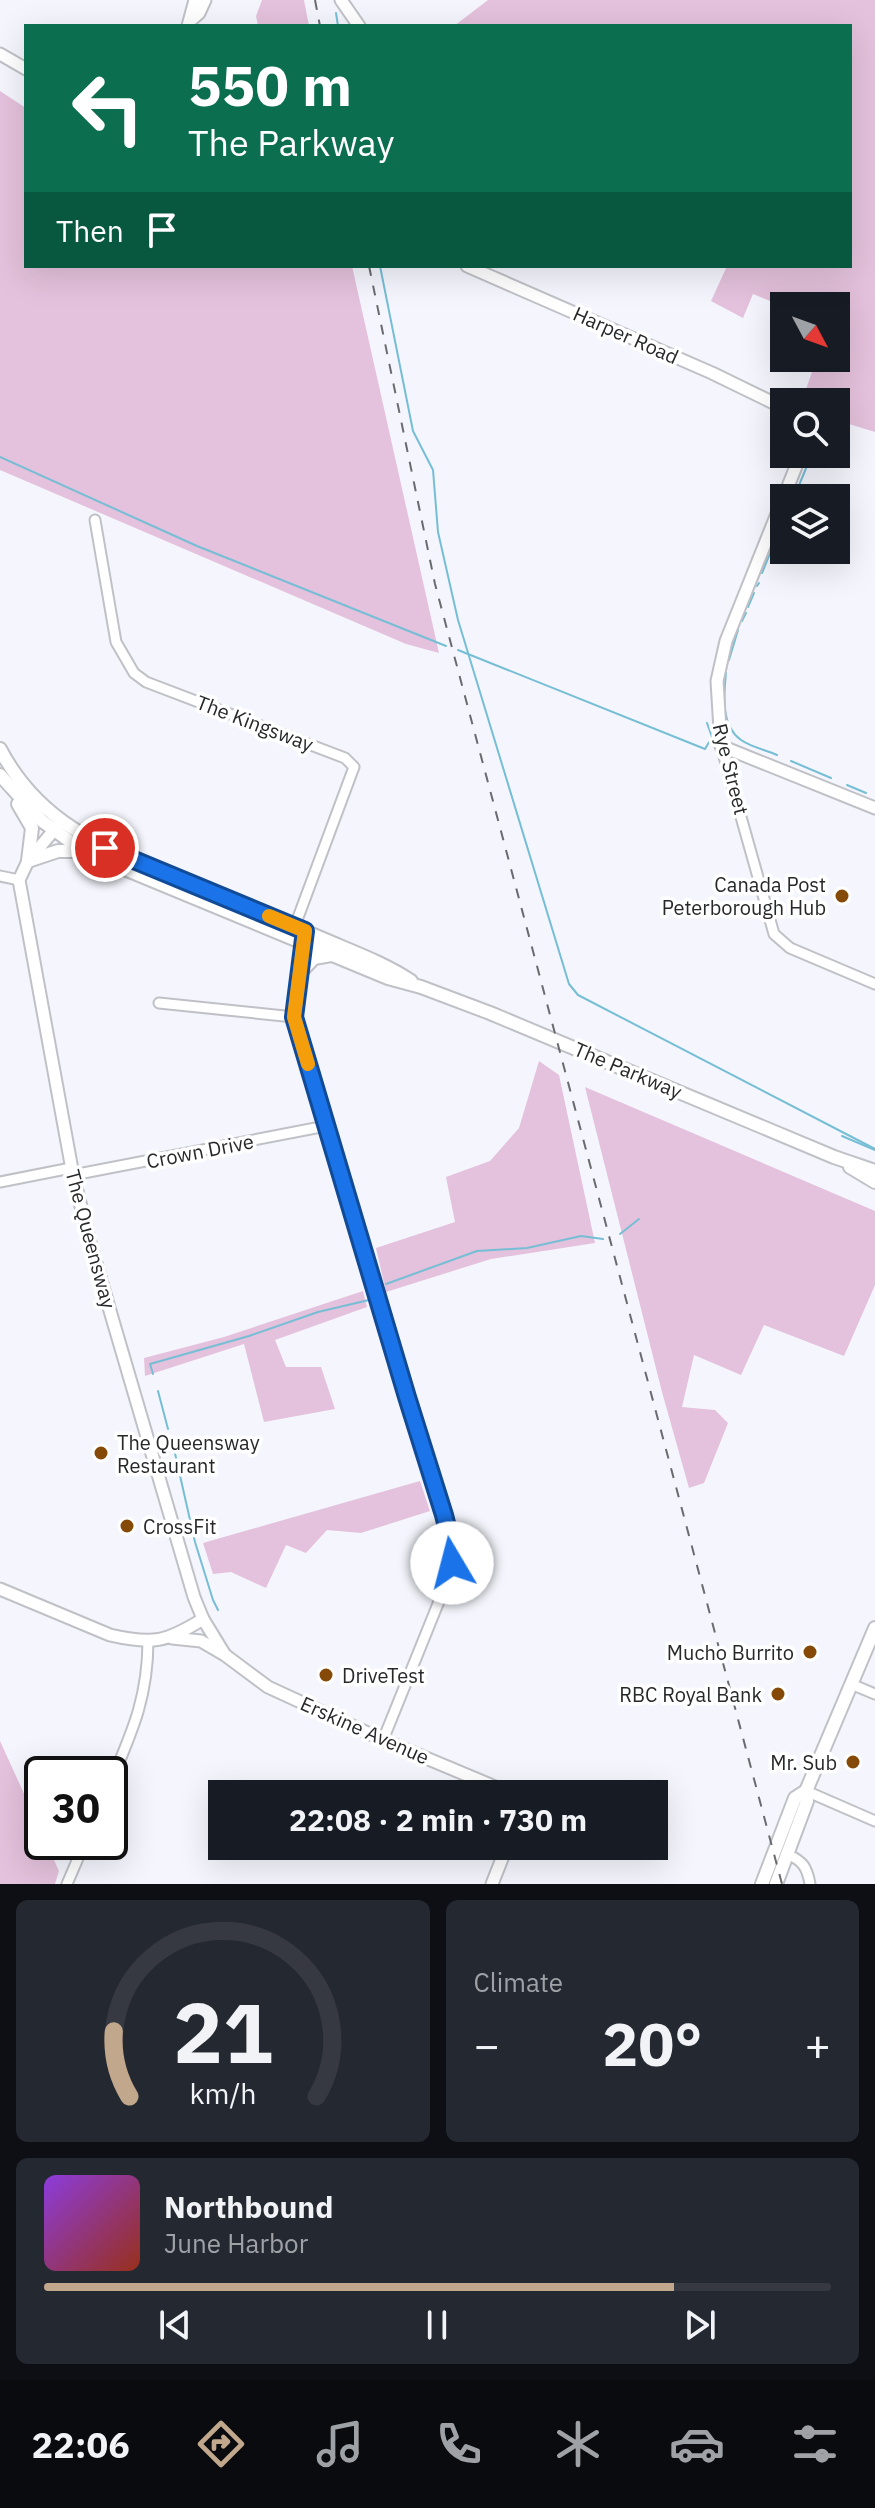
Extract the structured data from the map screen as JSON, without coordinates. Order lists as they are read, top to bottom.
{
  "streets": {
    "main road": ["The Parkway"],
    "street": [
      "Harper Road",
      "The Kingsway",
      "Rye Street",
      "Crown Drive",
      "The Queensway",
      "Erskine Avenue"
    ]
  },
  "crossings": [
    ["The Kingsway", "The Parkway"],
    ["The Kingsway", "Crown Drive"],
    ["The Kingsway", "Erskine Avenue"],
    ["Crown Drive", "The Queensway"],
    ["The Queensway", "Erskine Avenue"]
  ],
  "places": [
    "Canada Post Peterborough Hub",
    "The Queensway Restaurant",
    "CrossFit",
    "Mucho Burrito",
    "DriveTest",
    "RBC Royal Bank",
    "Mr. Sub"
  ],
  "north": "bottom right",
  "page": {
    "turn": ["550 m", "The Parkway"],
    "then": "Then",
    "limit": "30",
    "trip": "22:08 · 2 min · 730 m",
    "tile": "Climate",
    "heat": ["−", "20°", "+"],
    "song": ["Northbound", "June Harbor"],
    "tabs": "22:06",
    "gauge": ["21", "km/h"]
  }
}
